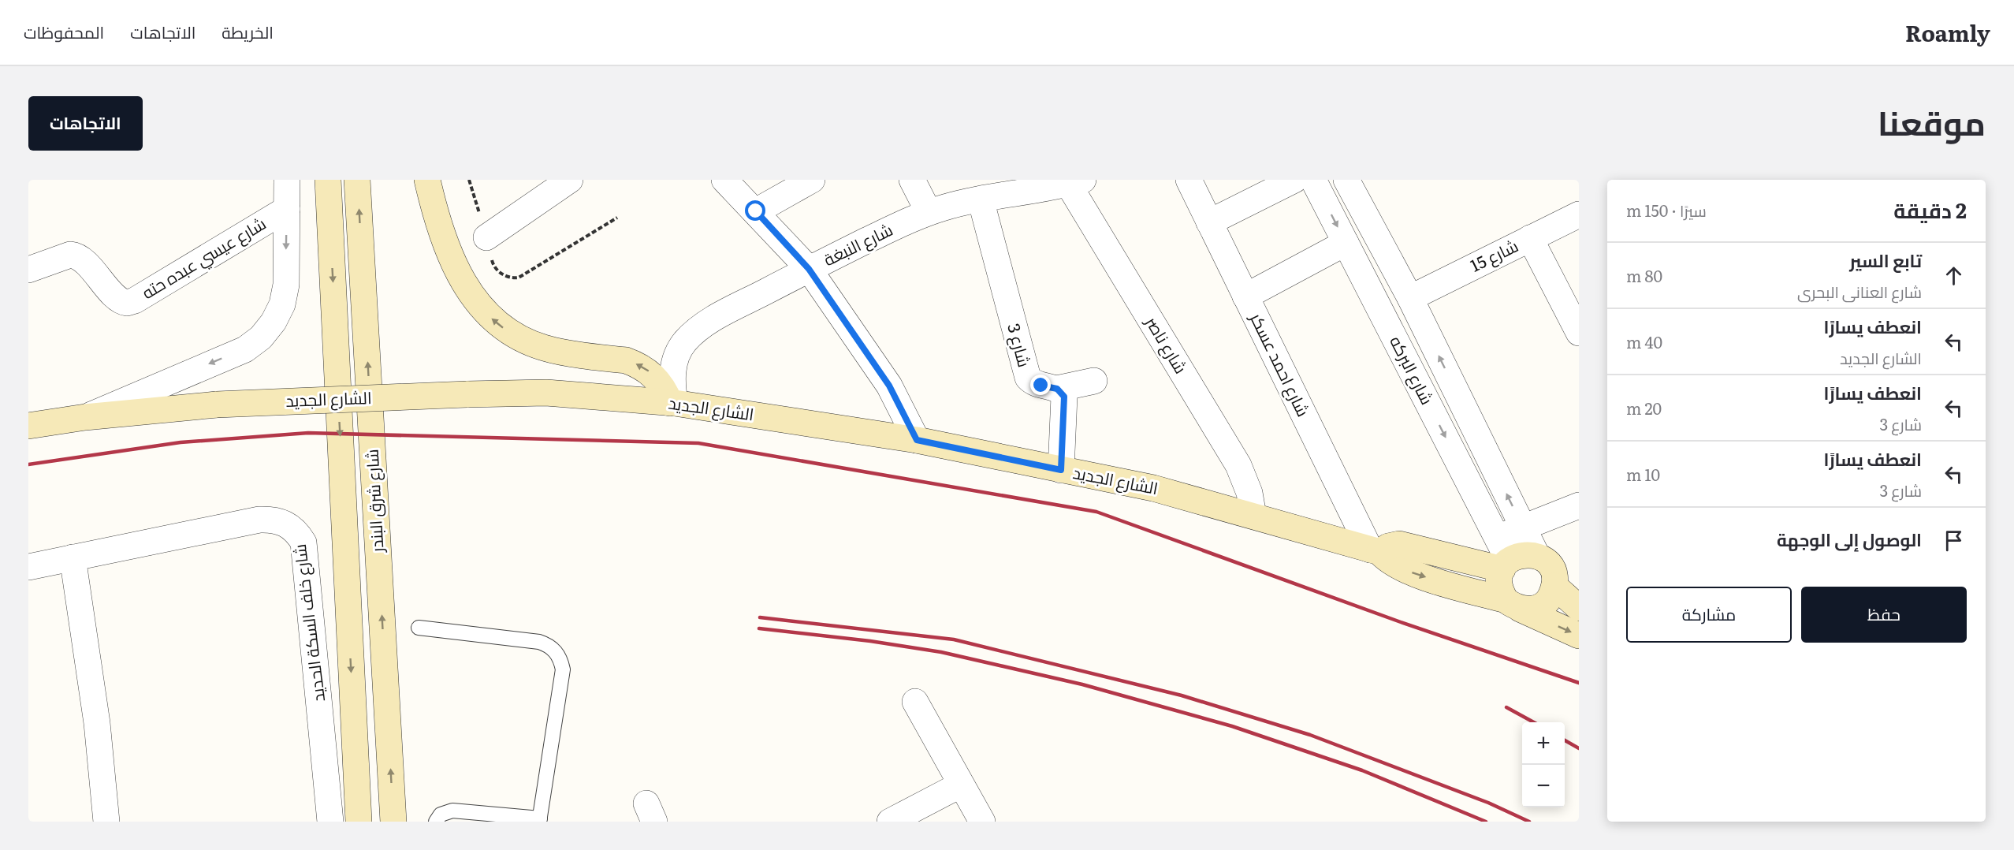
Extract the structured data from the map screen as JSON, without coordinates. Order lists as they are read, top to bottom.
{
  "streets": {
    "street": [
      "شارع النبغة",
      "شارع 15",
      "شارع عيسي عبده حته",
      "شارع 3",
      "شارع ناصر",
      "شارع احمد عسكر",
      "شارع البركه",
      "الشارع الجديد",
      "شارع شرق البندر",
      "شارع خلف السكة الحديد"
    ]
  },
  "crossings": [
    ["شارع النبغة", "شارع 3"],
    ["شارع النبغة", "شارع ناصر"],
    ["شارع النبغة", "الشارع الجديد"],
    ["شارع 15", "شارع البركه"],
    ["شارع ناصر", "الشارع الجديد"],
    ["شارع احمد عسكر", "الشارع الجديد"],
    ["شارع البركه", "الشارع الجديد"]
  ],
  "page": {
    "header": "Roamly",
    "nav": ["الخريطة", "الاتجاهات", "المحفوظات"],
    "title": "موقعنا",
    "buttons": [
      "الاتجاهات",
      ["حفظ", "مشاركة"]
    ],
    "heading": ["2 دقيقة", "سيرًا · 150 m"],
    "list": [
      ["تابع السير", "شارع العنانى البحرى", "80 m"],
      ["انعطف يسارًا", "الشارع الجديد", "40 m"],
      ["انعطف يسارًا", "شارع 3", "20 m"],
      ["انعطف يسارًا", "شارع 3", "10 m"],
      "الوصول إلى الوجهة"
    ],
    "map_buttons": ["+", "−"]
  }
}
